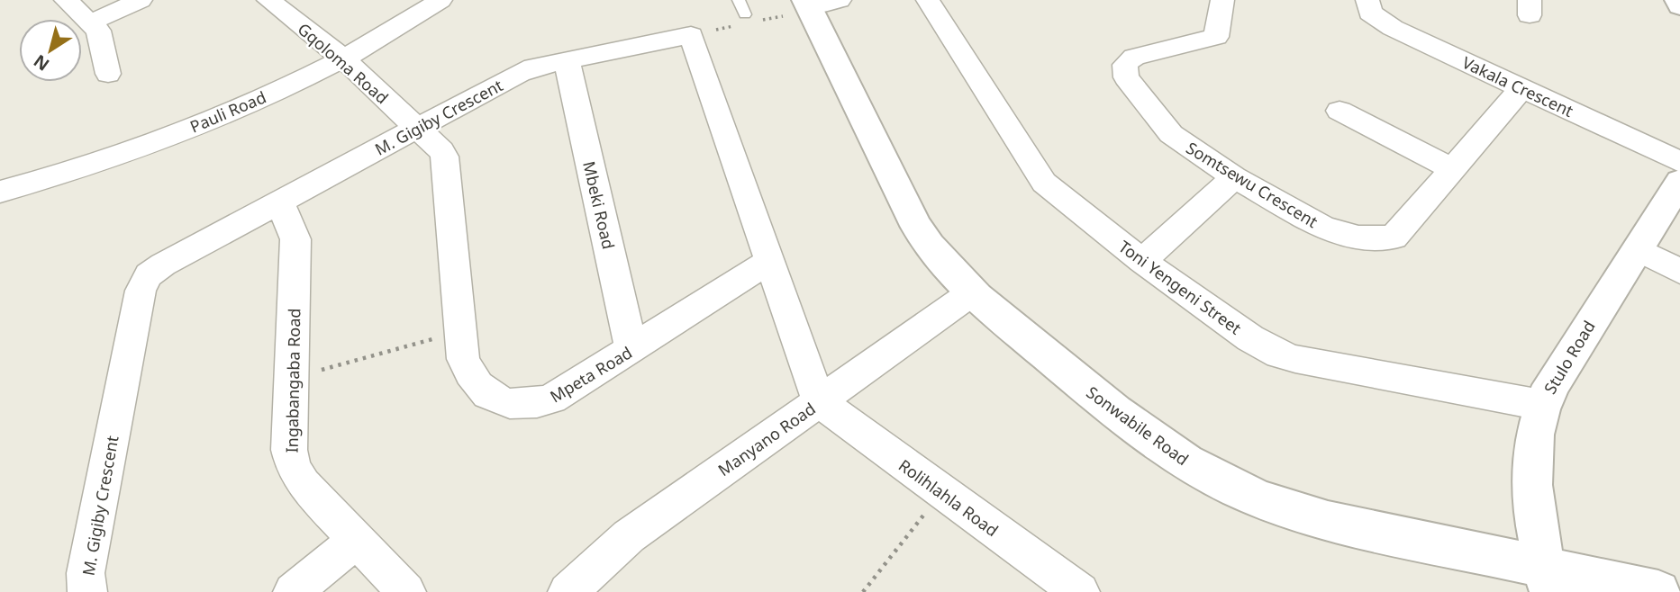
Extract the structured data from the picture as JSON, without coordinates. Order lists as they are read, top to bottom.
{
  "streets": {
    "street": [
      "Gqoloma Road",
      "Vakala Crescent",
      "Pauli Road",
      "M. Gigiby Crescent",
      "Somtsewu Crescent",
      "Mbeki Road",
      "Toni Yengeni Street",
      "Stulo Road",
      "Mpeta Road",
      "Ingabangaba Road",
      "Sonwabile Road",
      "Manyano Road",
      "Rolihlahla Road"
    ]
  },
  "crossings": [
    ["Gqoloma Road", "Pauli Road"],
    ["Gqoloma Road", "M. Gigiby Crescent"],
    ["Gqoloma Road", "Mpeta Road"],
    ["Vakala Crescent", "Somtsewu Crescent"],
    ["M. Gigiby Crescent", "Mbeki Road"],
    ["M. Gigiby Crescent", "Mpeta Road"],
    ["M. Gigiby Crescent", "Ingabangaba Road"],
    ["M. Gigiby Crescent", "Manyano Road"],
    ["M. Gigiby Crescent", "Rolihlahla Road"],
    ["Mbeki Road", "Mpeta Road"],
    ["Toni Yengeni Street", "Stulo Road"],
    ["Stulo Road", "Sonwabile Road"],
    ["Sonwabile Road", "Manyano Road"],
    ["Manyano Road", "Rolihlahla Road"]
  ],
  "north": "bottom left"
}
